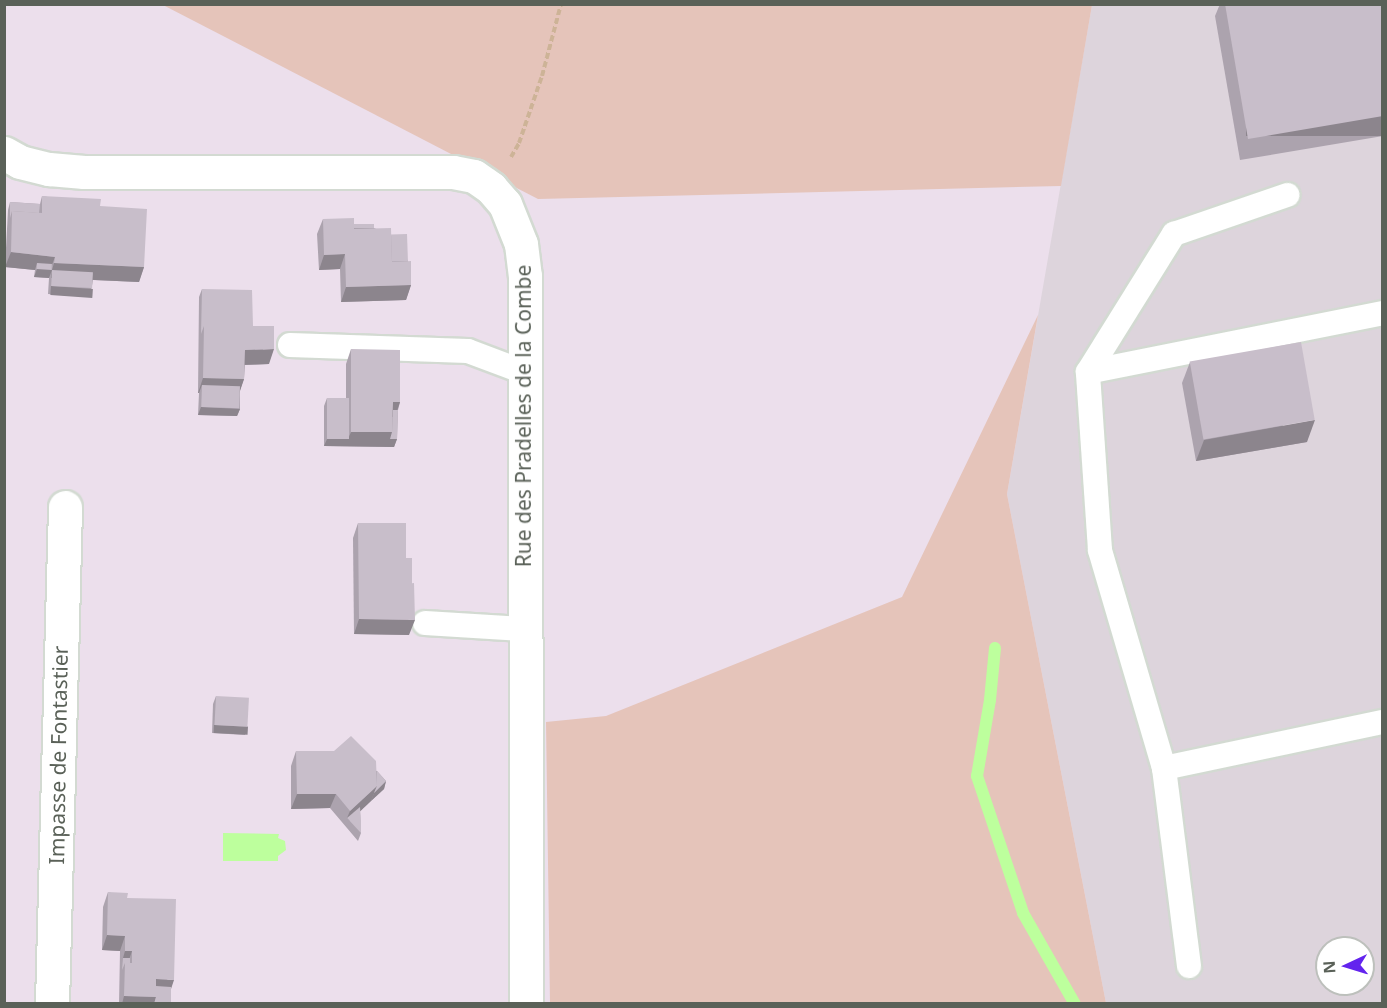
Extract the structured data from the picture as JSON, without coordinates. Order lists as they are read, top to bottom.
{
  "streets": {
    "street": ["Rue des Pradelles de la Combe", "Impasse de Fontastier"]
  },
  "north": "left"
}
